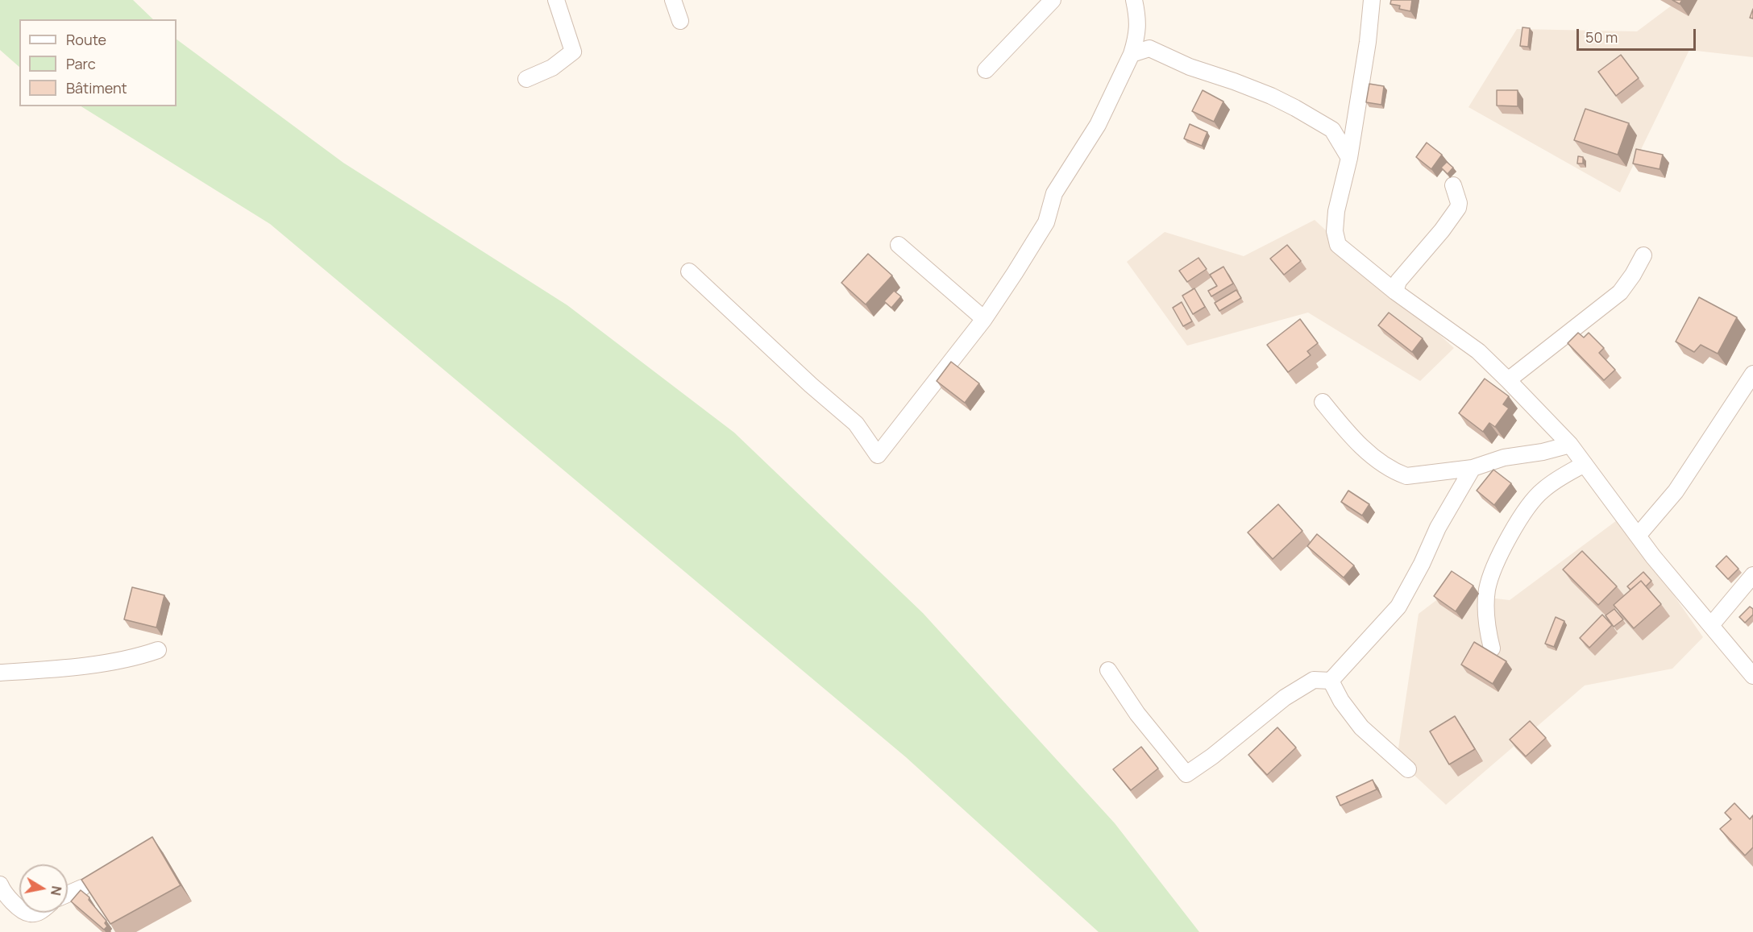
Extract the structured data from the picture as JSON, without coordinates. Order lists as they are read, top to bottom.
{
  "legend": ["Route", "Parc", "Bâtiment"],
  "scale_bar": "50 m",
  "north": "right"
}
